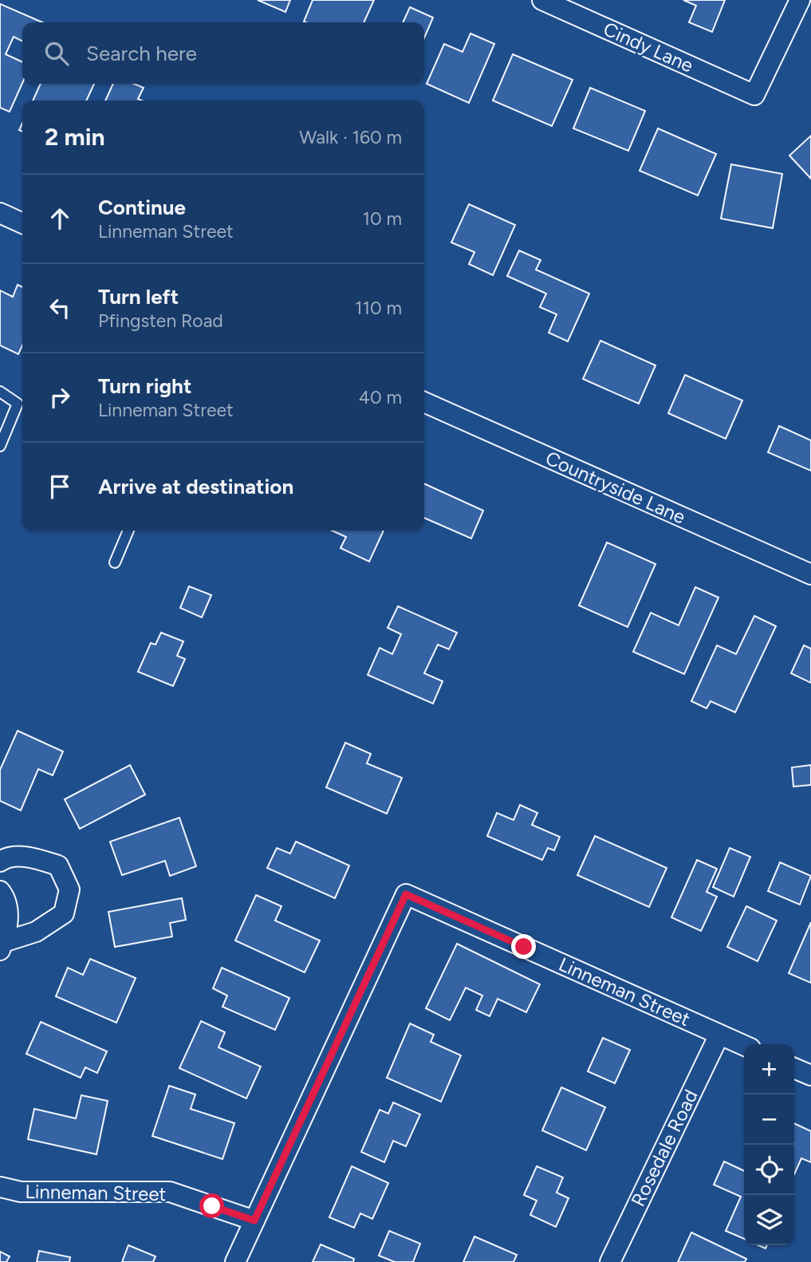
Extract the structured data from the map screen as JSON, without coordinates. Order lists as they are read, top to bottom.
{
  "streets": {
    "street": [
      "Cindy Lane",
      "Countryside Lane",
      "Linneman Street",
      "Rosedale Road"
    ]
  },
  "crossings": [
    ["Linneman Street", "Rosedale Road"]
  ],
  "page": {
    "search": "Search here",
    "heading": ["2 min", "Walk · 160 m"],
    "list": [
      ["Continue", "Linneman Street", "10 m"],
      ["Turn left", "Pfingsten Road", "110 m"],
      ["Turn right", "Linneman Street", "40 m"],
      "Arrive at destination"
    ],
    "map_buttons": ["+", "−"]
  }
}
